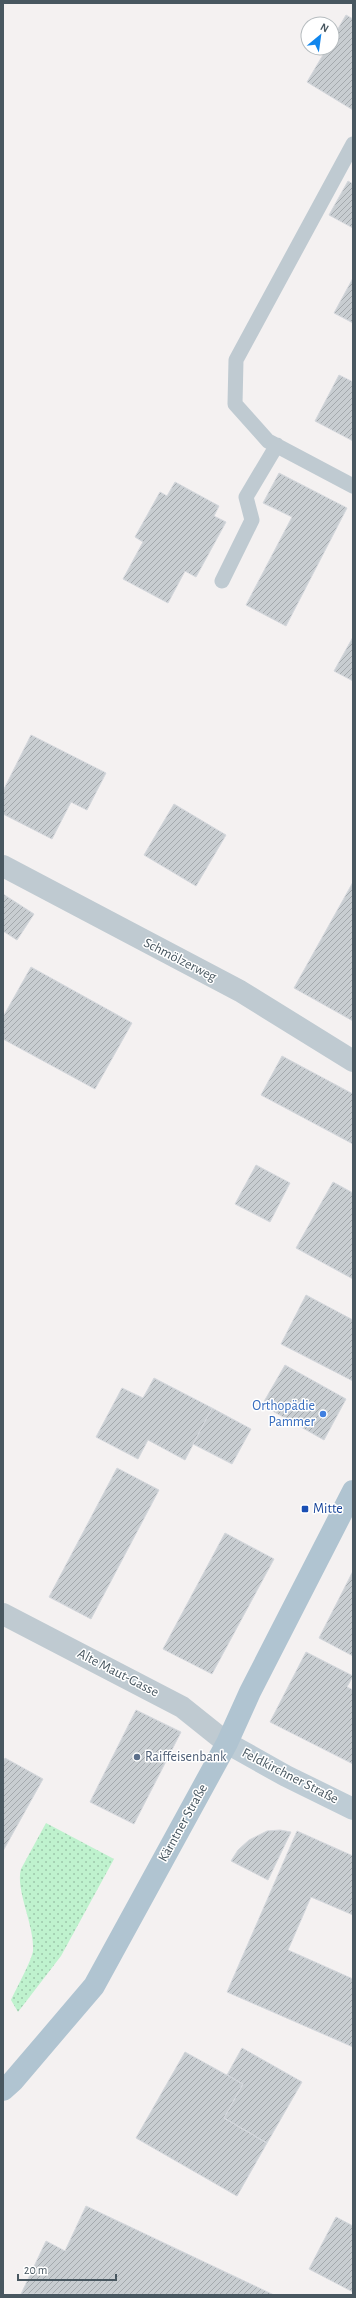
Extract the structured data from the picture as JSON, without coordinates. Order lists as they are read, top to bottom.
{
  "streets": {
    "main road": ["Feldkirchner Straße", "Kärntner Straße"],
    "street": ["Schmölzerweg", "Alte Maut-Gasse"]
  },
  "crossings": [
    ["Alte Maut-Gasse", "Feldkirchner Straße"],
    ["Alte Maut-Gasse", "Kärntner Straße"],
    ["Feldkirchner Straße", "Kärntner Straße"]
  ],
  "places": {
    "other": ["Orthopädie Pammer", "Raiffeisenbank"],
    "transit": ["Mitte"]
  },
  "scale_bar": "20 m",
  "north": "top right"
}
